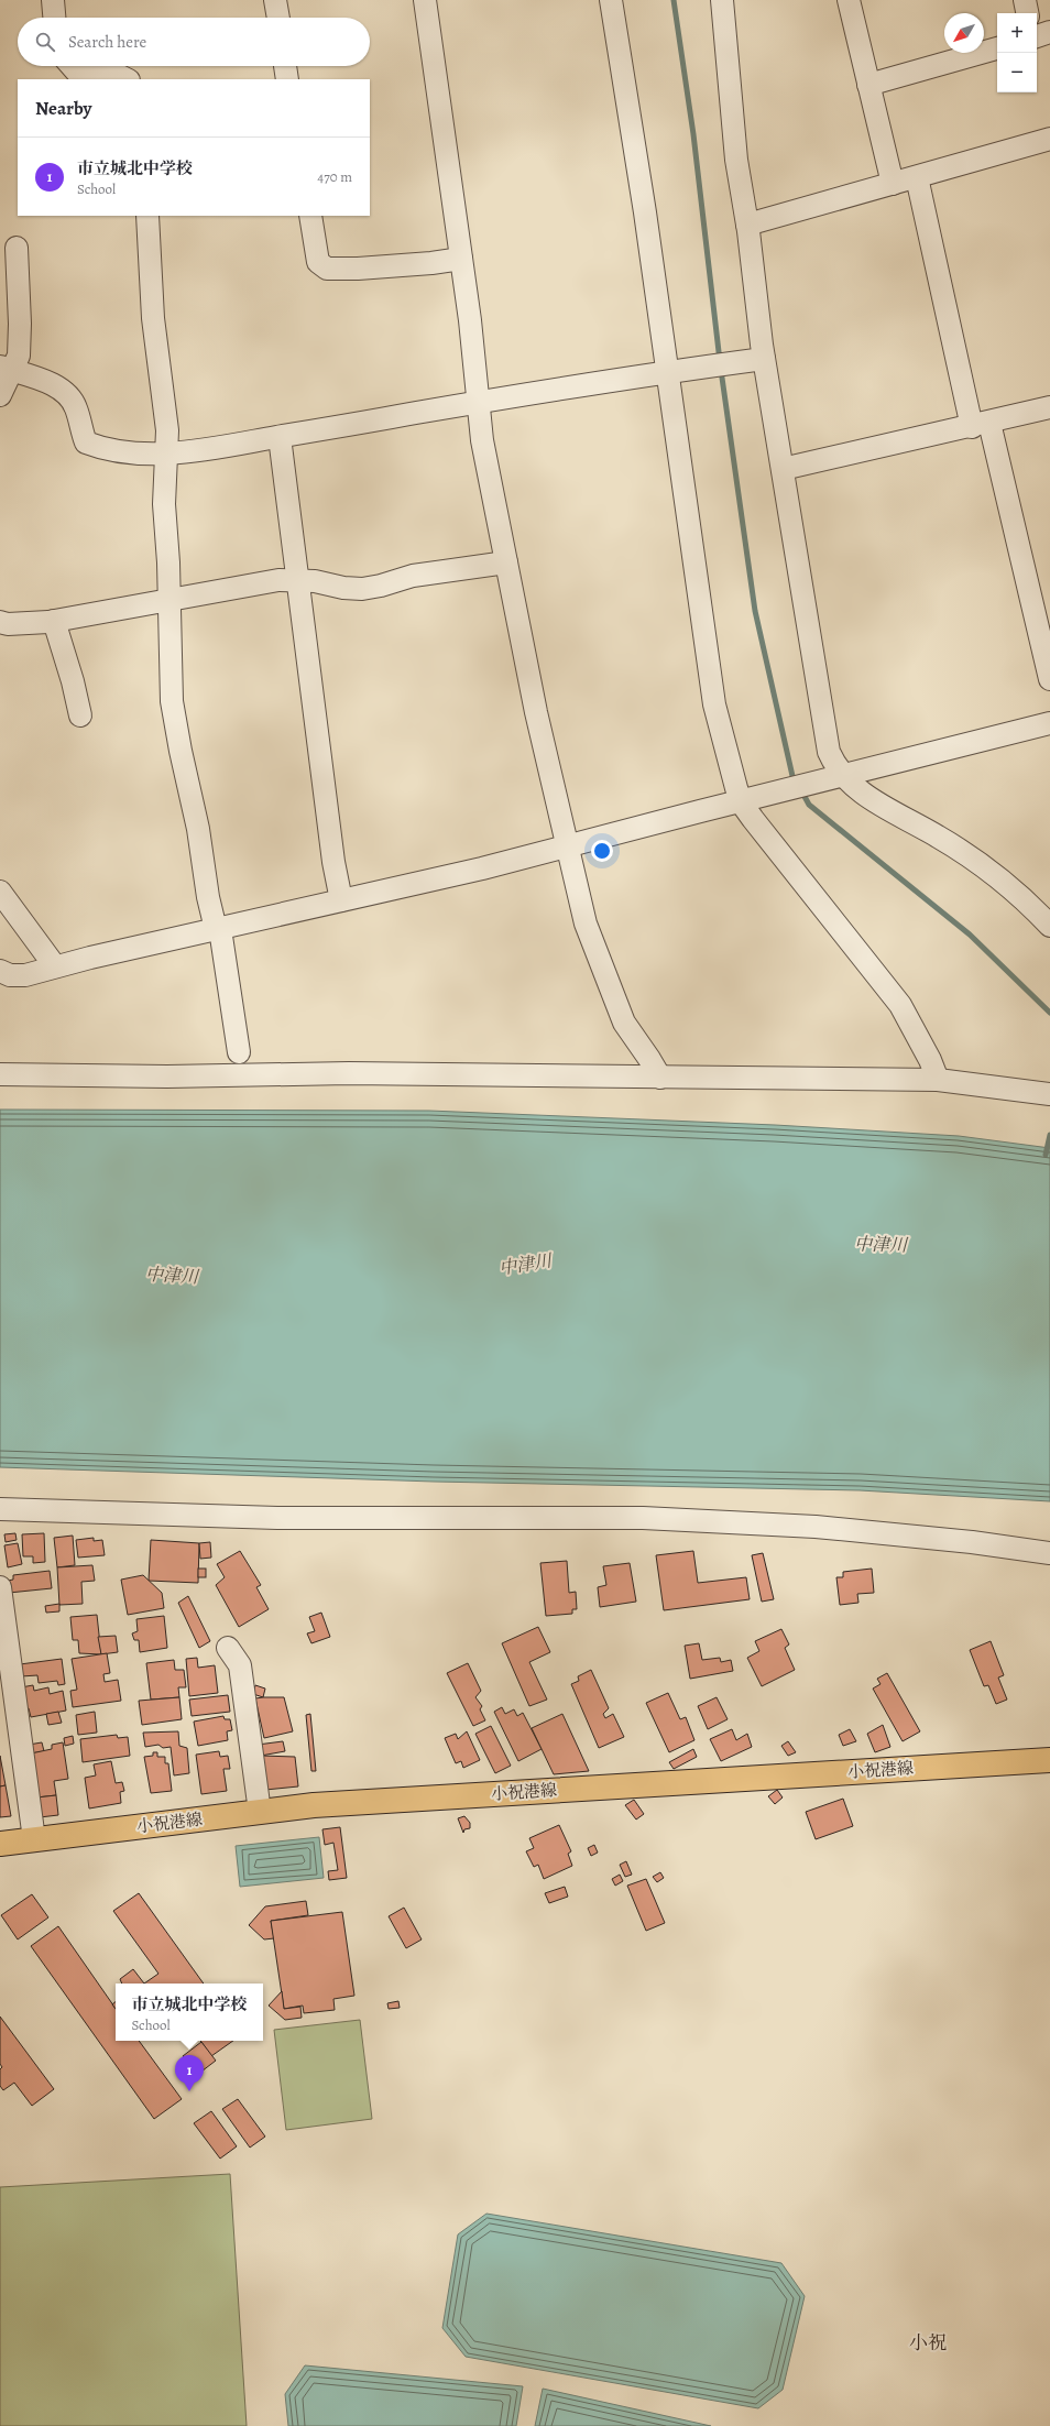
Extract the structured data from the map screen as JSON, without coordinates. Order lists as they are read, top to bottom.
{
  "streets": {
    "main road": ["小祝港線"]
  },
  "districts": ["小祝"],
  "water": ["中津川"],
  "north": "bottom left",
  "page": {
    "map_buttons": ["+", "−"],
    "search": "Search here",
    "heading": "Nearby",
    "list": [
      {
        "mark": "1",
        "name": "市立城北中学校",
        "note": "School",
        "value": "470 m"
      }
    ],
    "popup": ["市立城北中学校", "School"],
    "pins": "1"
  }
}
